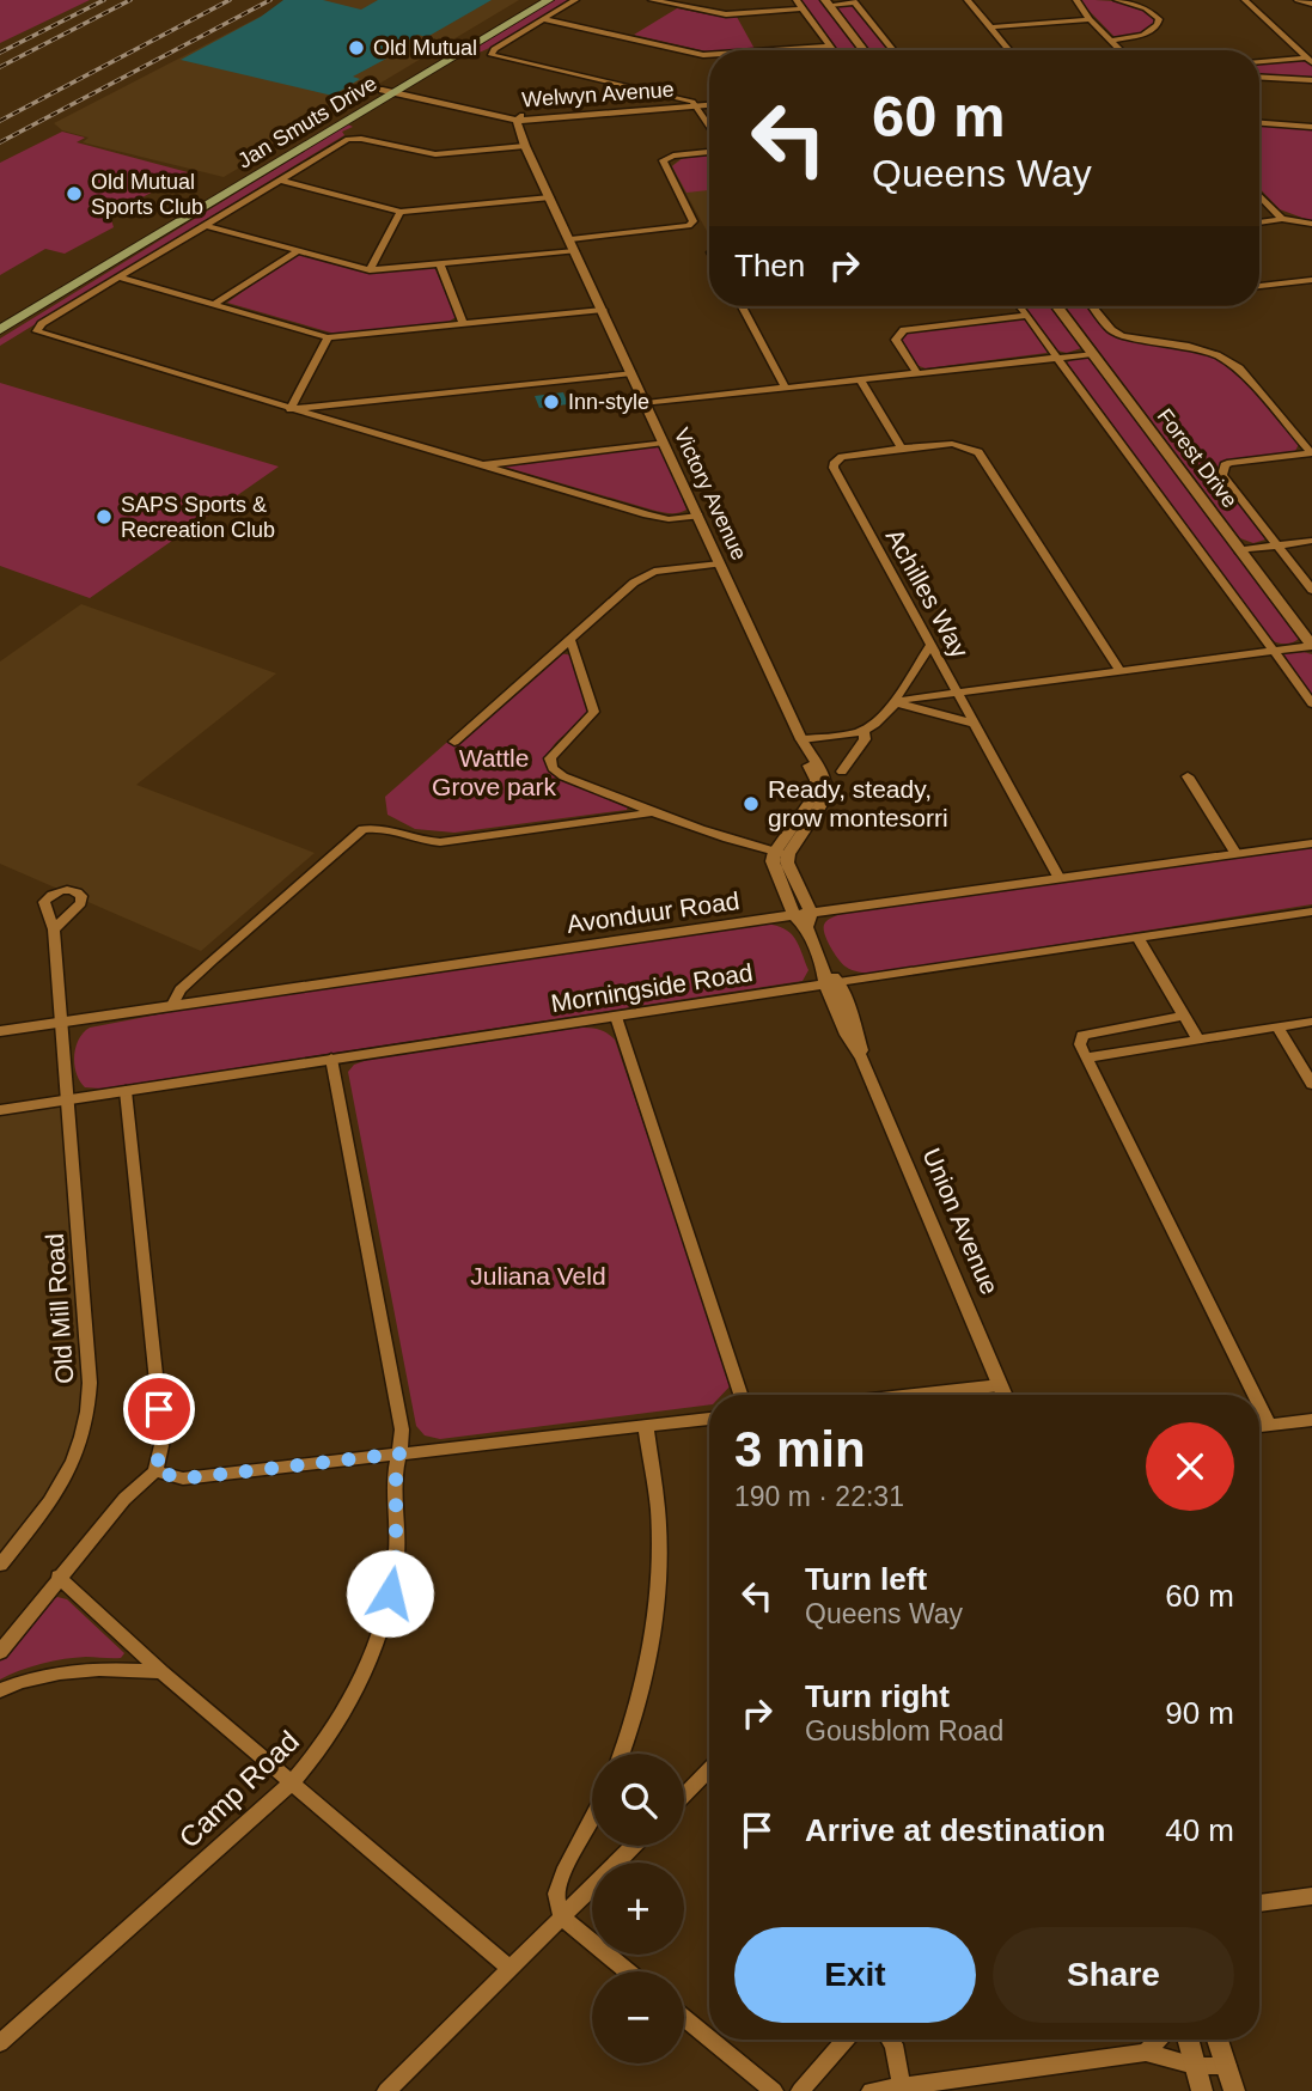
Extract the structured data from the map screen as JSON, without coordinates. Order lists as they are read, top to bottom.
{
  "streets": {
    "main road": ["Jan Smuts Drive", "Forest Drive"],
    "street": [
      "Welwyn Avenue",
      "Victory Avenue",
      "Achilles Way",
      "Avonduur Road",
      "Morningside Road",
      "Union Avenue",
      "Old Mill Road",
      "Camp Road"
    ]
  },
  "crossings": [
    ["Welwyn Avenue", "Jan Smuts Drive"],
    ["Welwyn Avenue", "Victory Avenue"],
    ["Achilles Way", "Avonduur Road"],
    ["Avonduur Road", "Union Avenue"],
    ["Avonduur Road", "Old Mill Road"],
    ["Morningside Road", "Union Avenue"],
    ["Morningside Road", "Old Mill Road"],
    ["Morningside Road", "Camp Road"]
  ],
  "parks": ["Wattle Grove park", "Juliana Veld"],
  "places": [
    "Old Mutual",
    "Old Mutual Sports Club",
    "Inn-style",
    "SAPS Sports & Recreation Club",
    "Ready, steady, grow montesorri"
  ],
  "page": {
    "turn": ["60 m", "Queens Way"],
    "then": "Then",
    "heading": ["3 min", "190 m · 22:31"],
    "list": [
      {
        "name": "Turn left",
        "note": "Queens Way",
        "value": "60 m"
      },
      {
        "name": "Turn right",
        "note": "Gousblom Road",
        "value": "90 m"
      },
      {
        "name": "Arrive at destination",
        "value": "40 m"
      }
    ],
    "map_buttons": ["+", "−"],
    "buttons": ["Exit", "Share"]
  }
}
